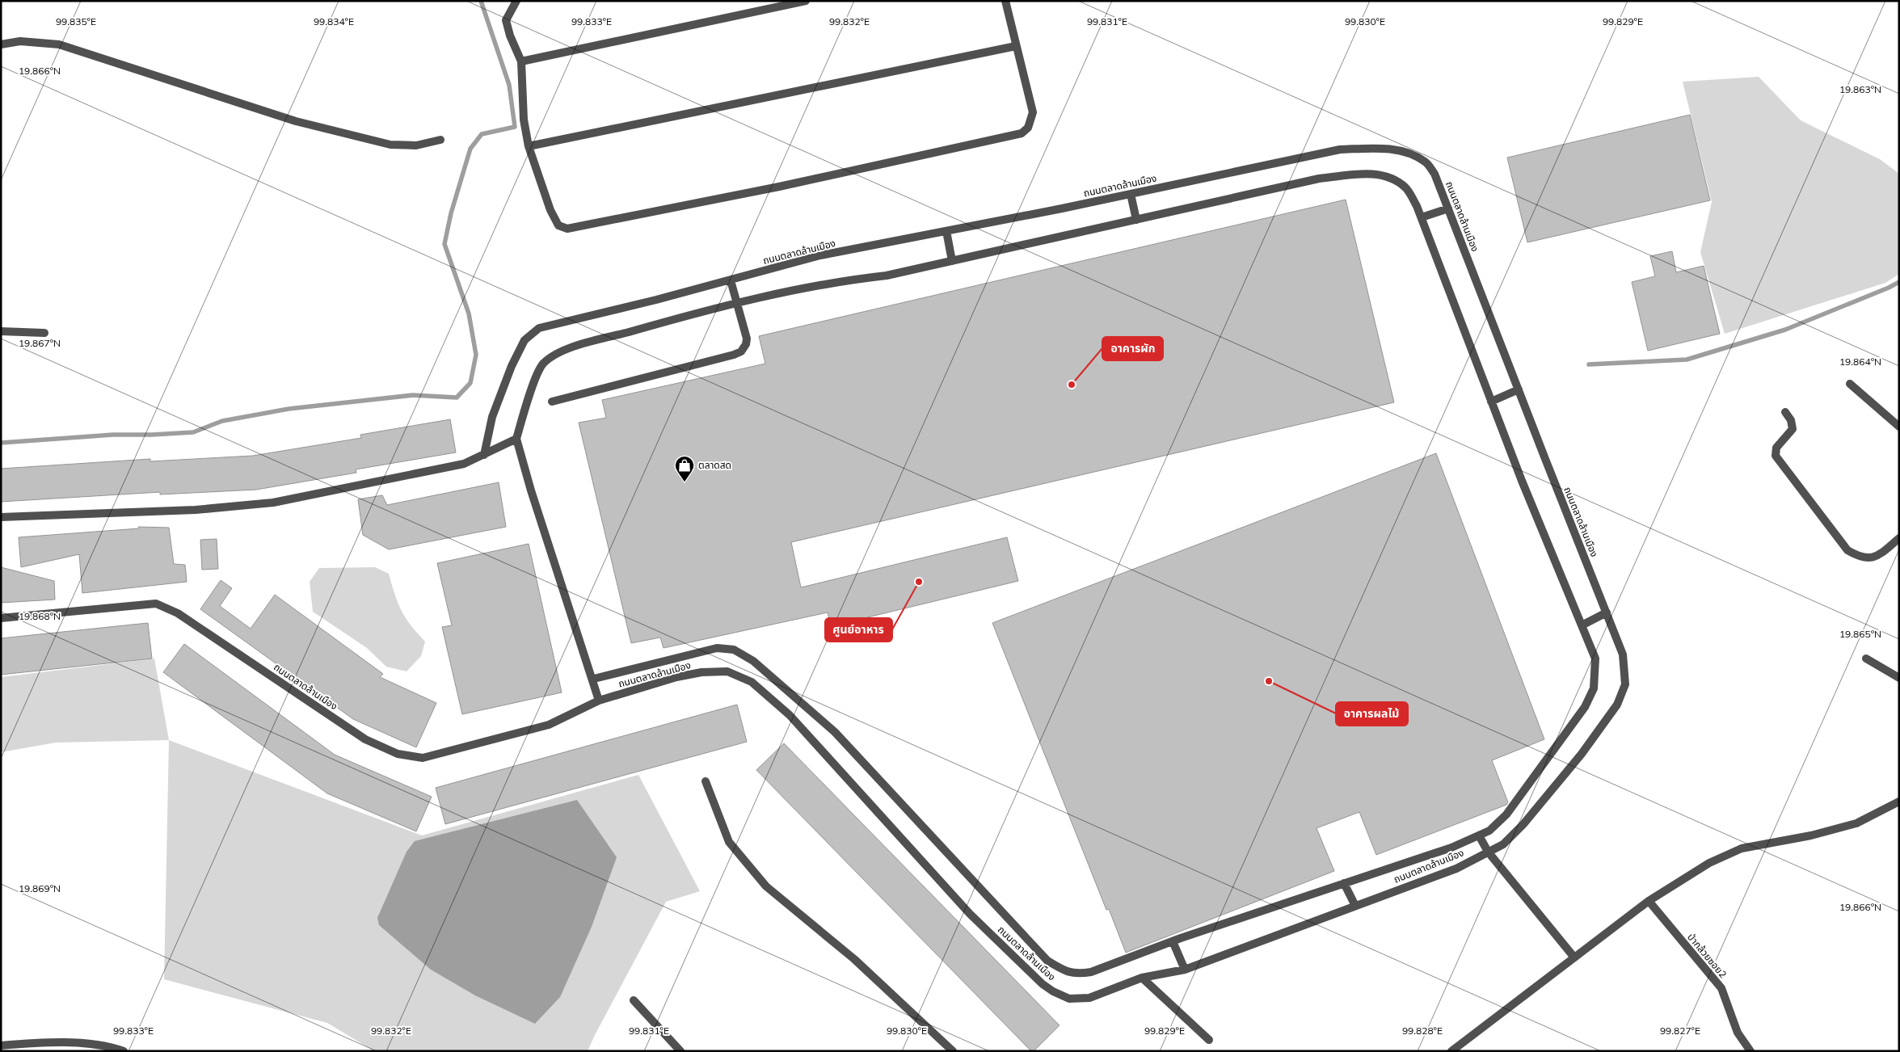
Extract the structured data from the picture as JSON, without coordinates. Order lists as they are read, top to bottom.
{
  "streets": {
    "street": ["ถนนตลาดล้านเมือง", "ป่ากล้วยซอย2"]
  },
  "places": {
    "other": ["อาคารผัก", "ศูนย์อาหาร", "อาคารผลไม้"],
    "shop": ["ตลาดสด"]
  },
  "coordinates": [
    "99.835°E",
    "99.834°E",
    "99.833°E",
    "99.832°E",
    "99.831°E",
    "99.830°E",
    "99.829°E",
    "19.866°N",
    "19.863°N",
    "19.867°N",
    "19.864°N",
    "19.868°N",
    "19.865°N",
    "19.869°N",
    "99.828°E",
    "99.827°E"
  ]
}
